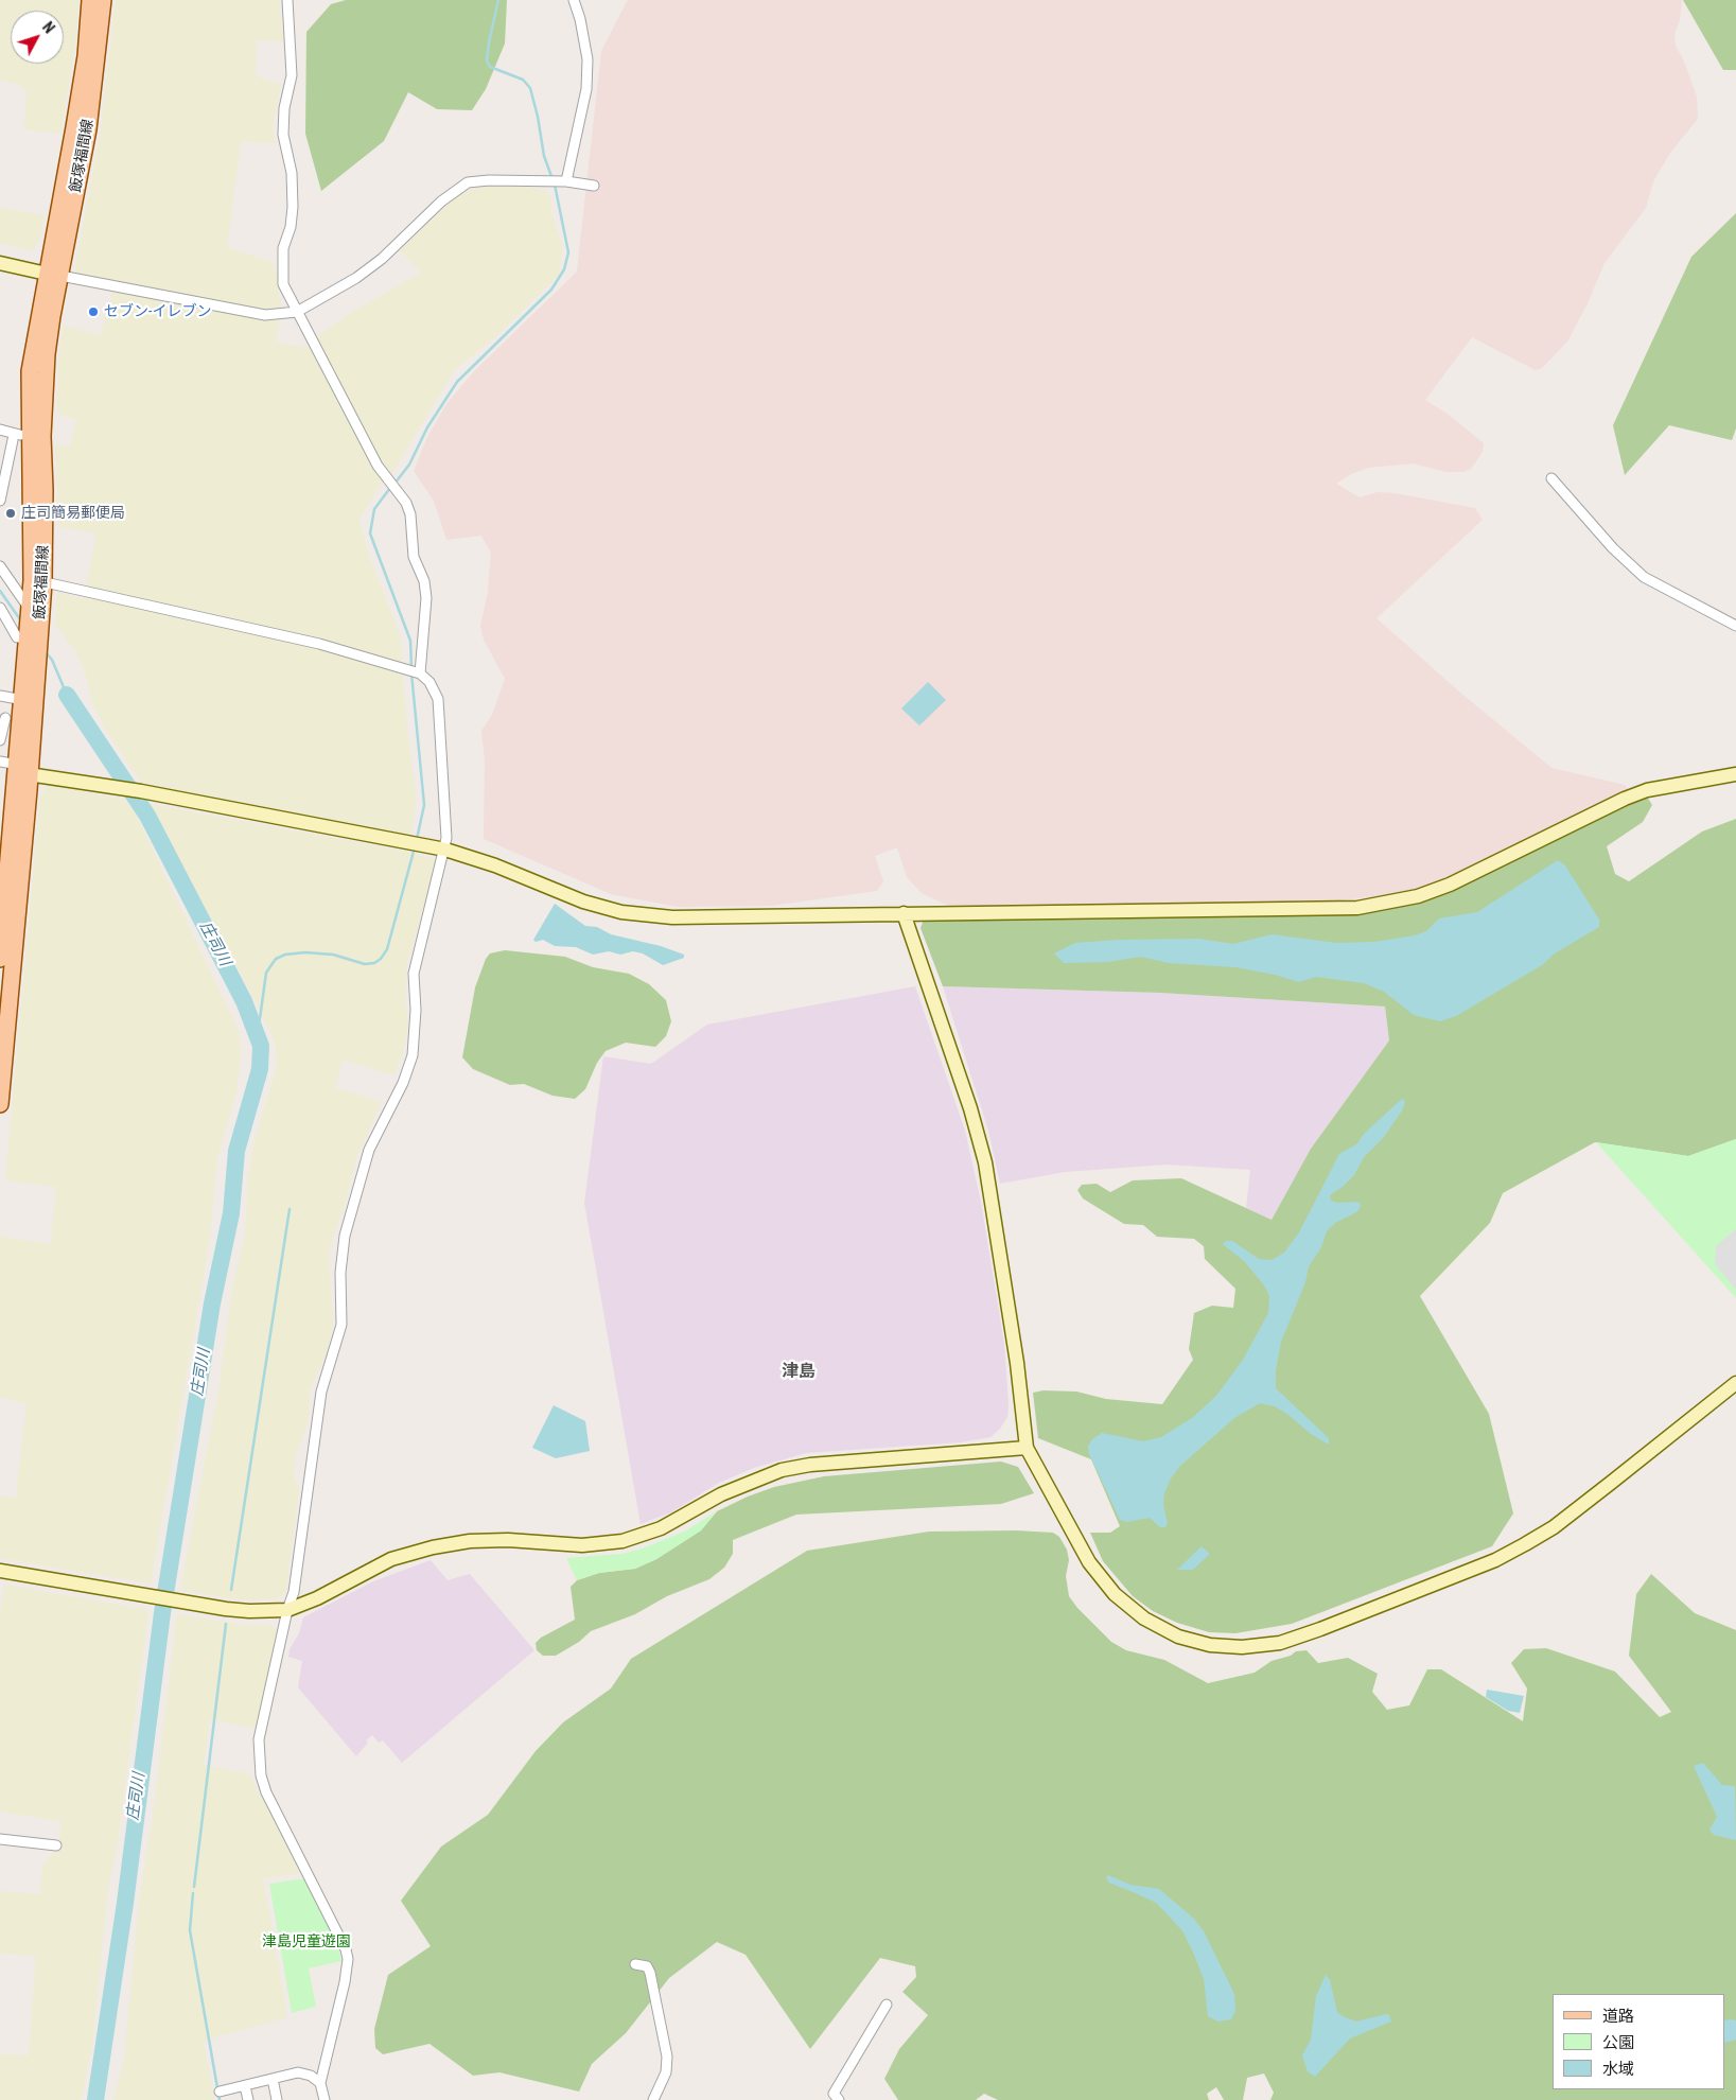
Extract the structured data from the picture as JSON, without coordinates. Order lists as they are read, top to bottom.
{
  "streets": {
    "main road": ["飯塚福間線"]
  },
  "districts": ["津島"],
  "water": ["庄司川"],
  "parks": ["津島児童遊園"],
  "places": ["セブン-イレブン", "庄司簡易郵便局"],
  "legend": ["道路", "公園", "水域"],
  "north": "top right"
}
